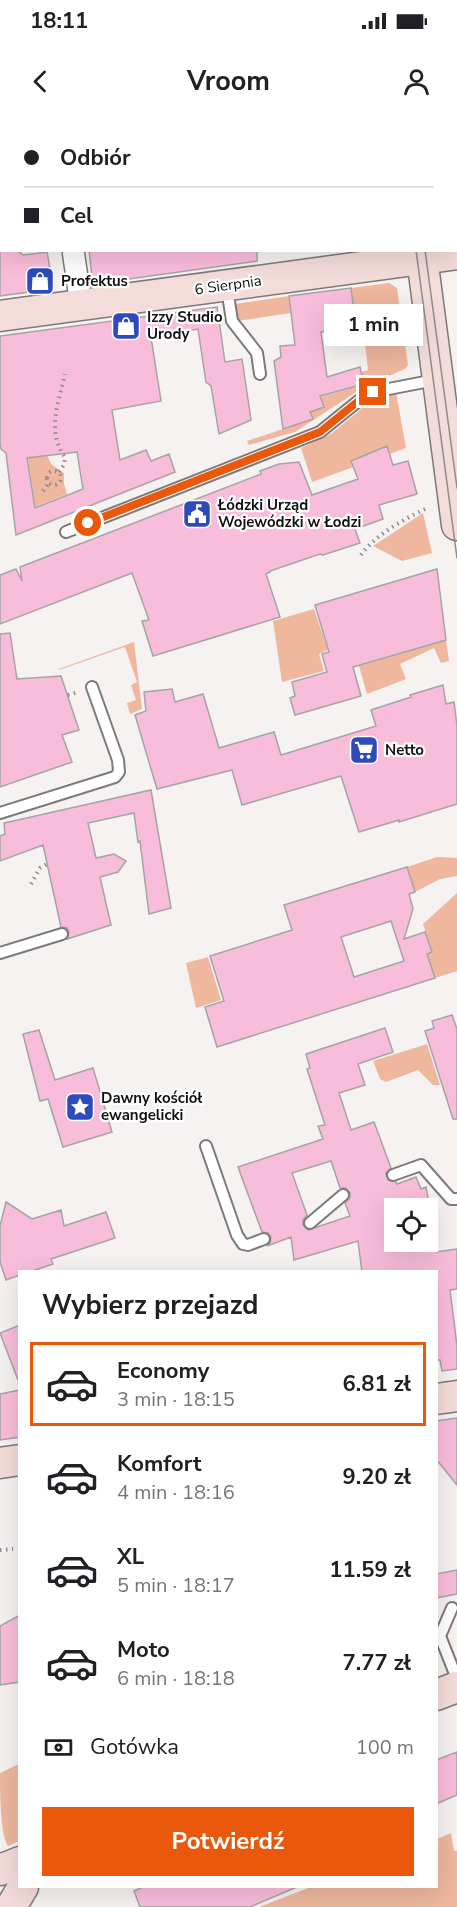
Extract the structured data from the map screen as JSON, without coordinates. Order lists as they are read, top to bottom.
{
  "streets": {
    "street": ["6 Sierpnia"]
  },
  "places": {
    "shop": ["Profektus", "Izzy Studio Urody"],
    "public building": ["Łódzki Urząd Wojewódzki w Łodzi"],
    "supermarket": ["Netto"],
    "place": ["Dawny kościół ewangelicki"]
  },
  "page": {
    "status": "18:11",
    "header": "Vroom",
    "banner": ["Odbiór", "Cel"],
    "bubble": "1 min",
    "heading": "Wybierz przejazd",
    "list": [
      {
        "name": "Economy",
        "note": "3 min · 18:15",
        "value": "6.81 zł"
      },
      {
        "name": "Komfort",
        "note": "4 min · 18:16",
        "value": "9.20 zł"
      },
      {
        "name": "XL",
        "note": "5 min · 18:17",
        "value": "11.59 zł"
      },
      {
        "name": "Moto",
        "note": "6 min · 18:18",
        "value": "7.77 zł"
      }
    ],
    "pay": ["Gotówka", "100 m"],
    "buttons": "Potwierdź"
  }
}
